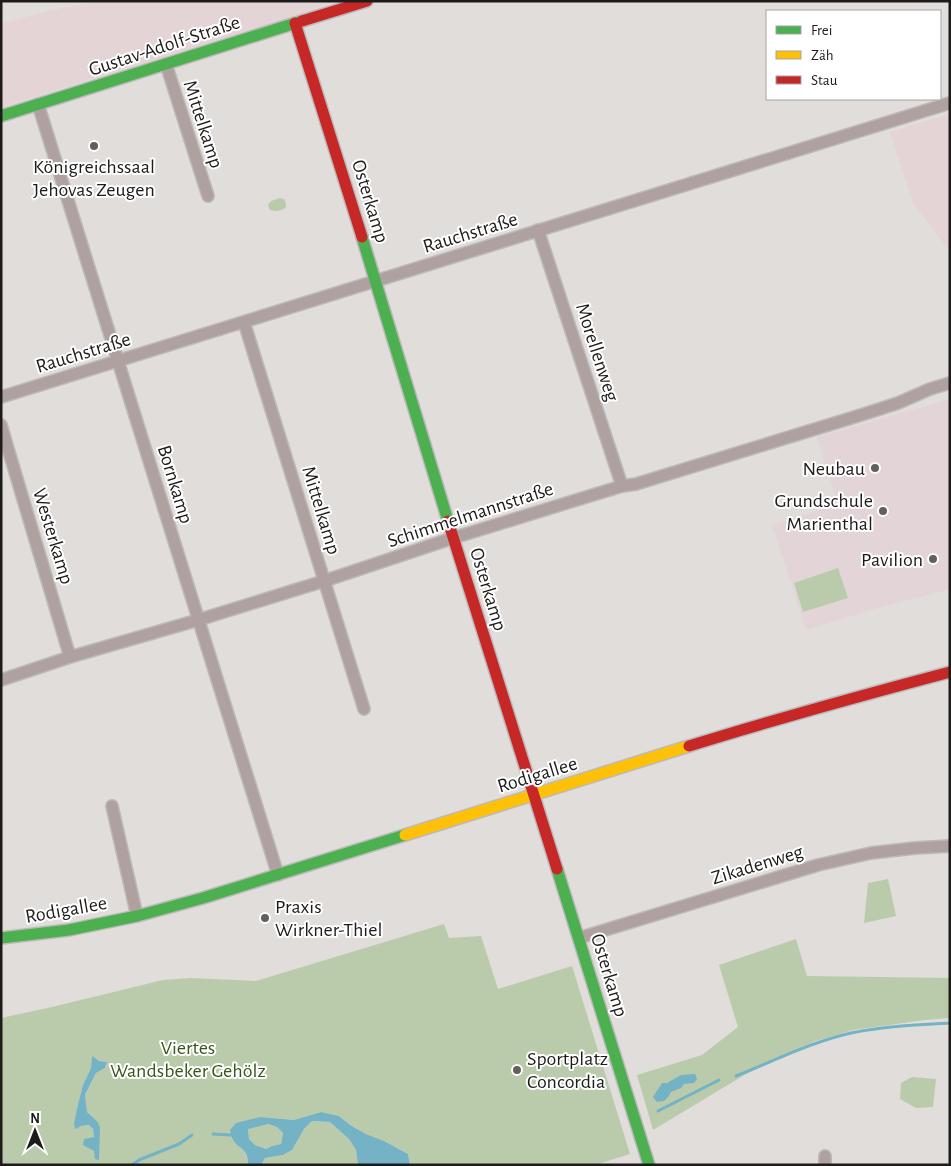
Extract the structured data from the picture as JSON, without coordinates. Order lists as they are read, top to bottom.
{
  "streets": {
    "street": [
      "Gustav-Adolf-Straße",
      "Mittelkamp",
      "Osterkamp",
      "Rauchstraße",
      "Morellenweg",
      "Bornkamp",
      "Schimmelmannstraße",
      "Westerkamp",
      "Rodigallee",
      "Zikadenweg"
    ]
  },
  "crossings": [
    ["Gustav-Adolf-Straße", "Mittelkamp"],
    ["Gustav-Adolf-Straße", "Osterkamp"],
    ["Gustav-Adolf-Straße", "Bornkamp"],
    ["Mittelkamp", "Rauchstraße"],
    ["Mittelkamp", "Schimmelmannstraße"],
    ["Osterkamp", "Rauchstraße"],
    ["Osterkamp", "Schimmelmannstraße"],
    ["Osterkamp", "Rodigallee"],
    ["Osterkamp", "Zikadenweg"],
    ["Rauchstraße", "Morellenweg"],
    ["Rauchstraße", "Bornkamp"],
    ["Morellenweg", "Schimmelmannstraße"],
    ["Bornkamp", "Schimmelmannstraße"],
    ["Bornkamp", "Rodigallee"],
    ["Schimmelmannstraße", "Westerkamp"]
  ],
  "parks": ["Viertes Wandsbeker Gehölz"],
  "places": [
    "Königreichssaal Jehovas Zeugen",
    "Neubau",
    "Grundschule Marienthal",
    "Pavilion",
    "Praxis Wirkner-Thiel",
    "Sportplatz Concordia"
  ],
  "legend": ["Frei", "Zäh", "Stau"],
  "north": "top"
}
